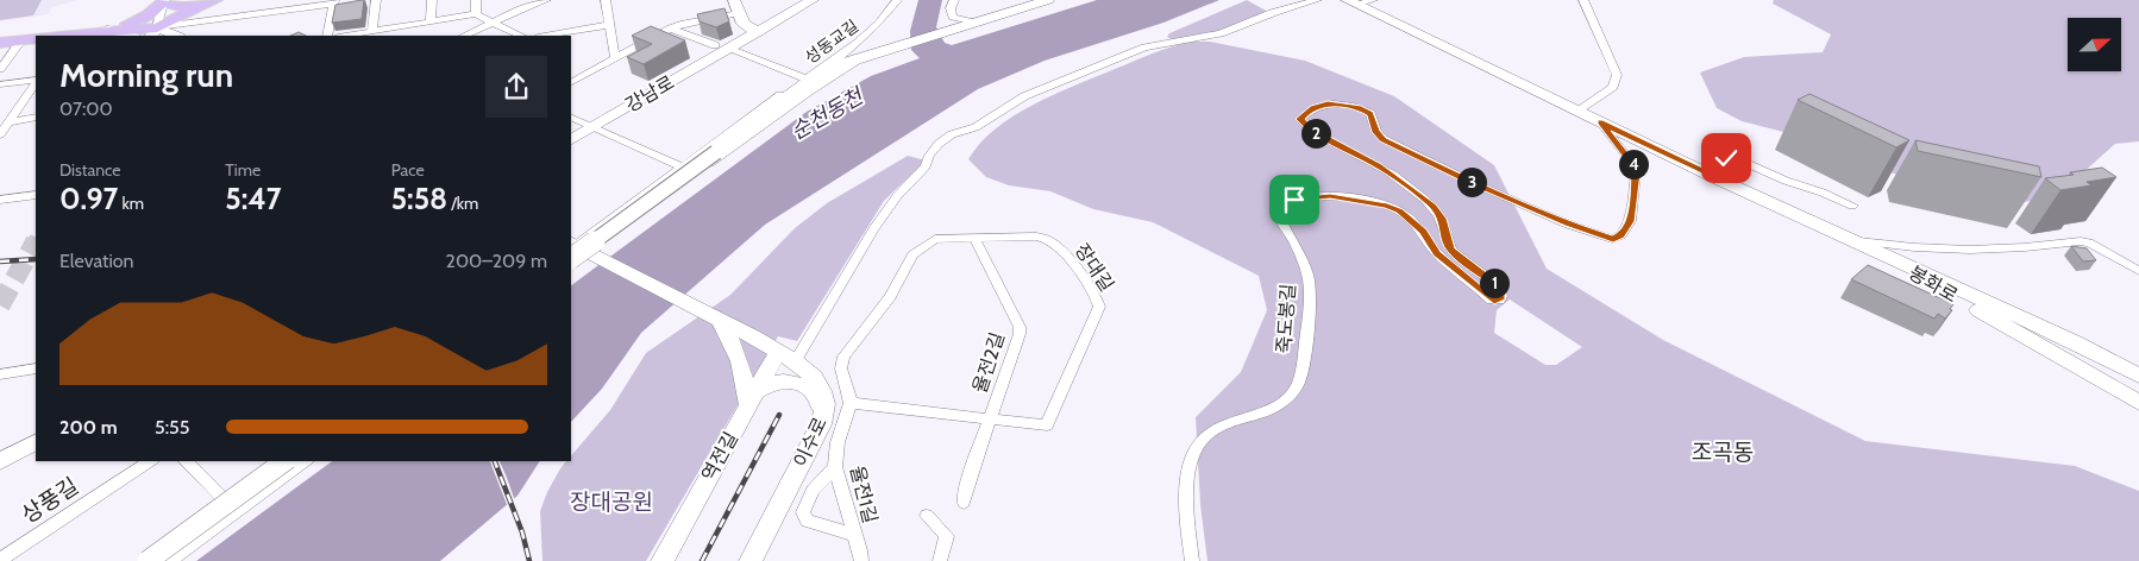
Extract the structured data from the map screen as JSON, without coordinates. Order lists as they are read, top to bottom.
{
  "streets": {
    "main road": [
      "강남로",
      "봉화로",
      "이수로",
      "역전길"
    ],
    "street": [
      "성동교길",
      "장대길",
      "죽도봉길",
      "율전2길",
      "율전1길",
      "상풍길"
    ]
  },
  "crossings": [
    ["장대길", "율전2길"],
    ["장대길", "율전1길"],
    ["이수로", "역전길"]
  ],
  "districts": ["조곡동"],
  "water": ["순천동천"],
  "parks": ["장대공원"],
  "north": "right",
  "page": {
    "heading": ["Morning run", "07:00"],
    "pins": [
      "2",
      "4",
      "3",
      "1"
    ],
    "stats": [
      ["Distance", "0.97 km"],
      ["Time", "5:47"],
      ["Pace", "5:58 /km"]
    ],
    "chart": ["Elevation", "200–209 m"],
    "list": [
      {
        "name": "200 m",
        "note": "5:55"
      }
    ]
  }
}
